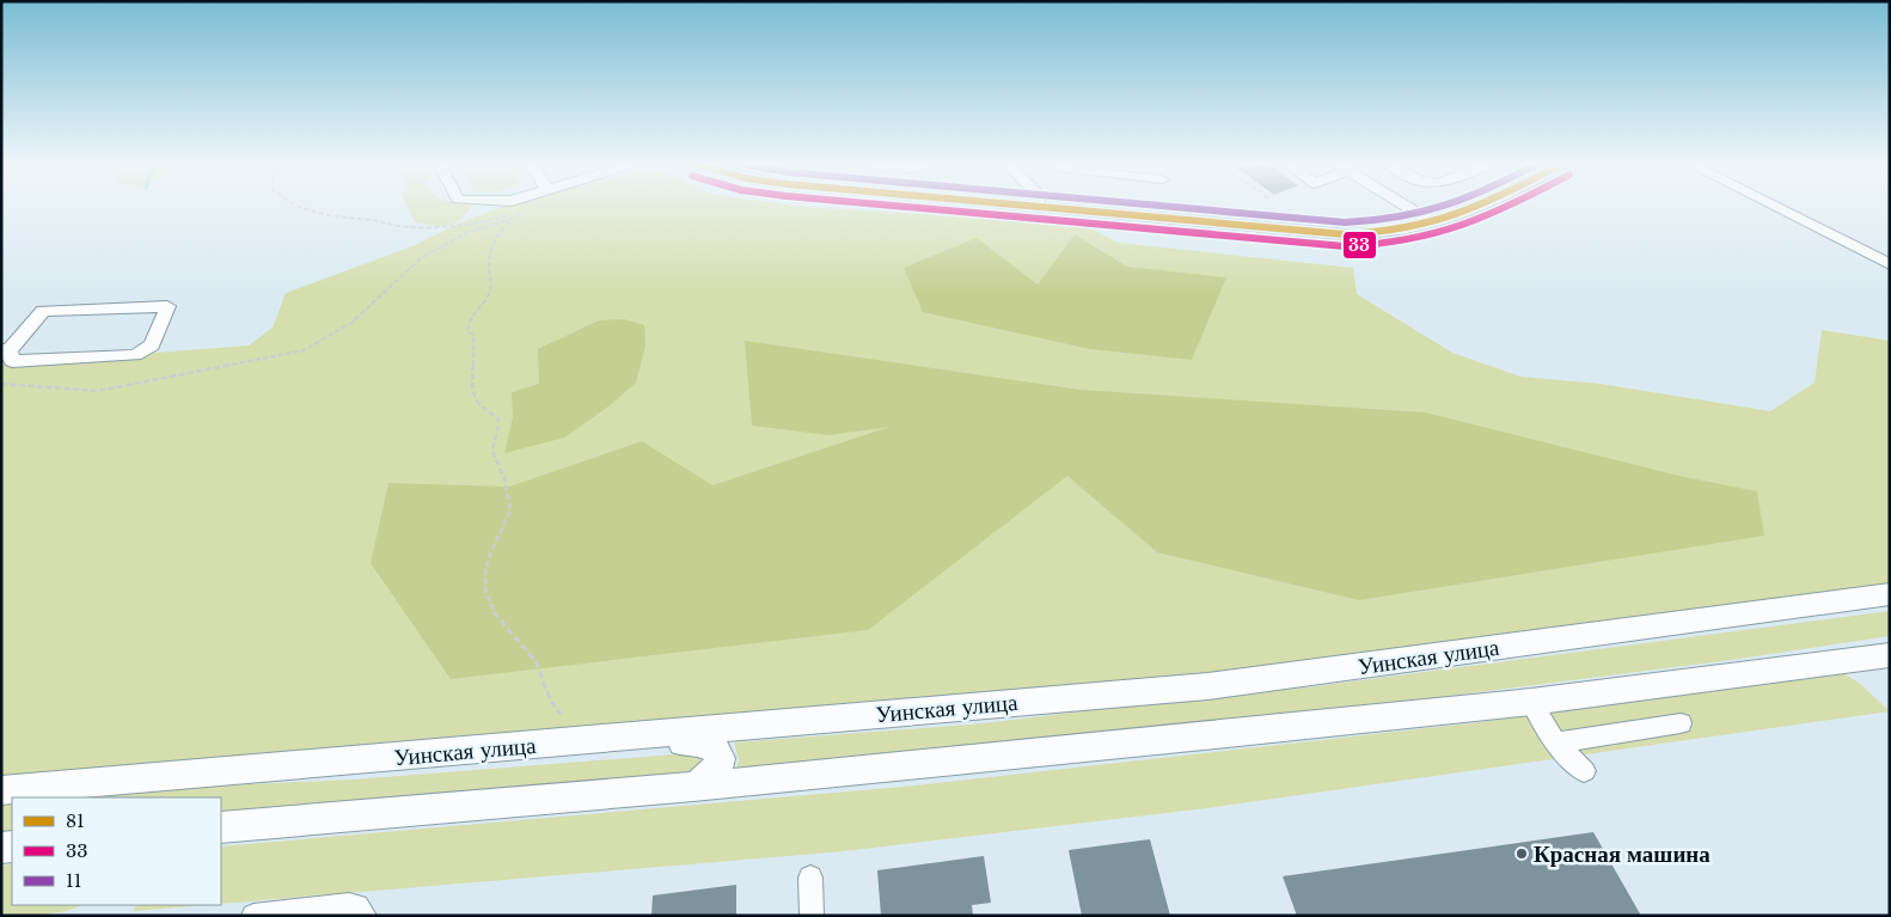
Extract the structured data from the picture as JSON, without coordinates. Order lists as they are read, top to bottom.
{
  "streets": {
    "main road": ["Уинская улица"]
  },
  "places": ["Красная машина"],
  "lines": ["transit line 81", "transit line 33", "transit line 11"],
  "legend": ["81", "33", "11"]
}
